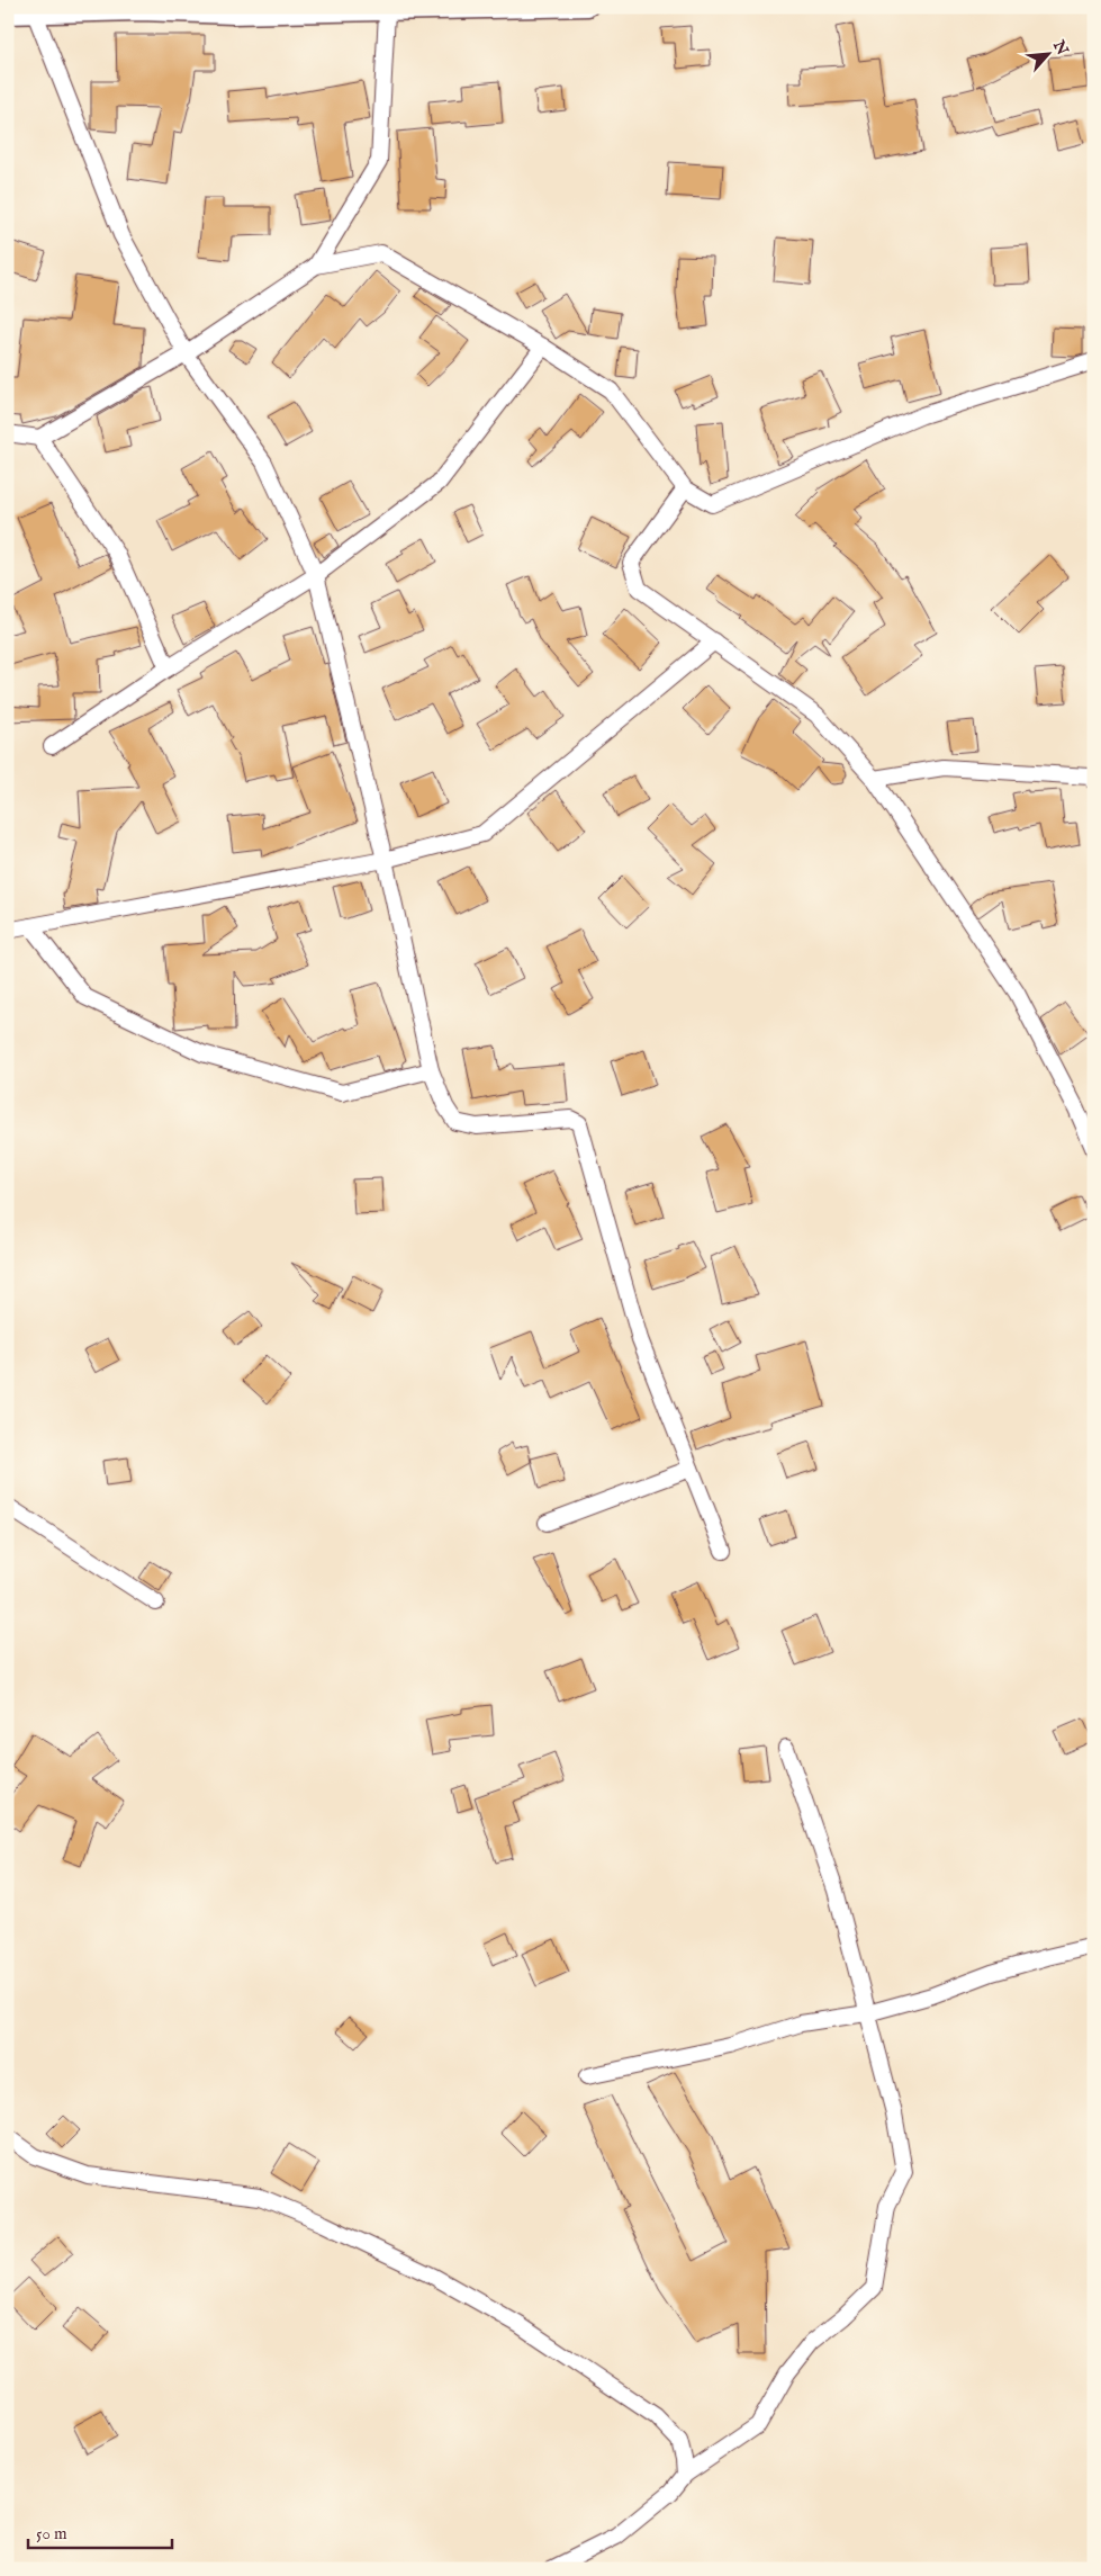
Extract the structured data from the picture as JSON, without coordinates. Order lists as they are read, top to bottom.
{
  "scale_bar": "50 m",
  "north": "top right"
}
